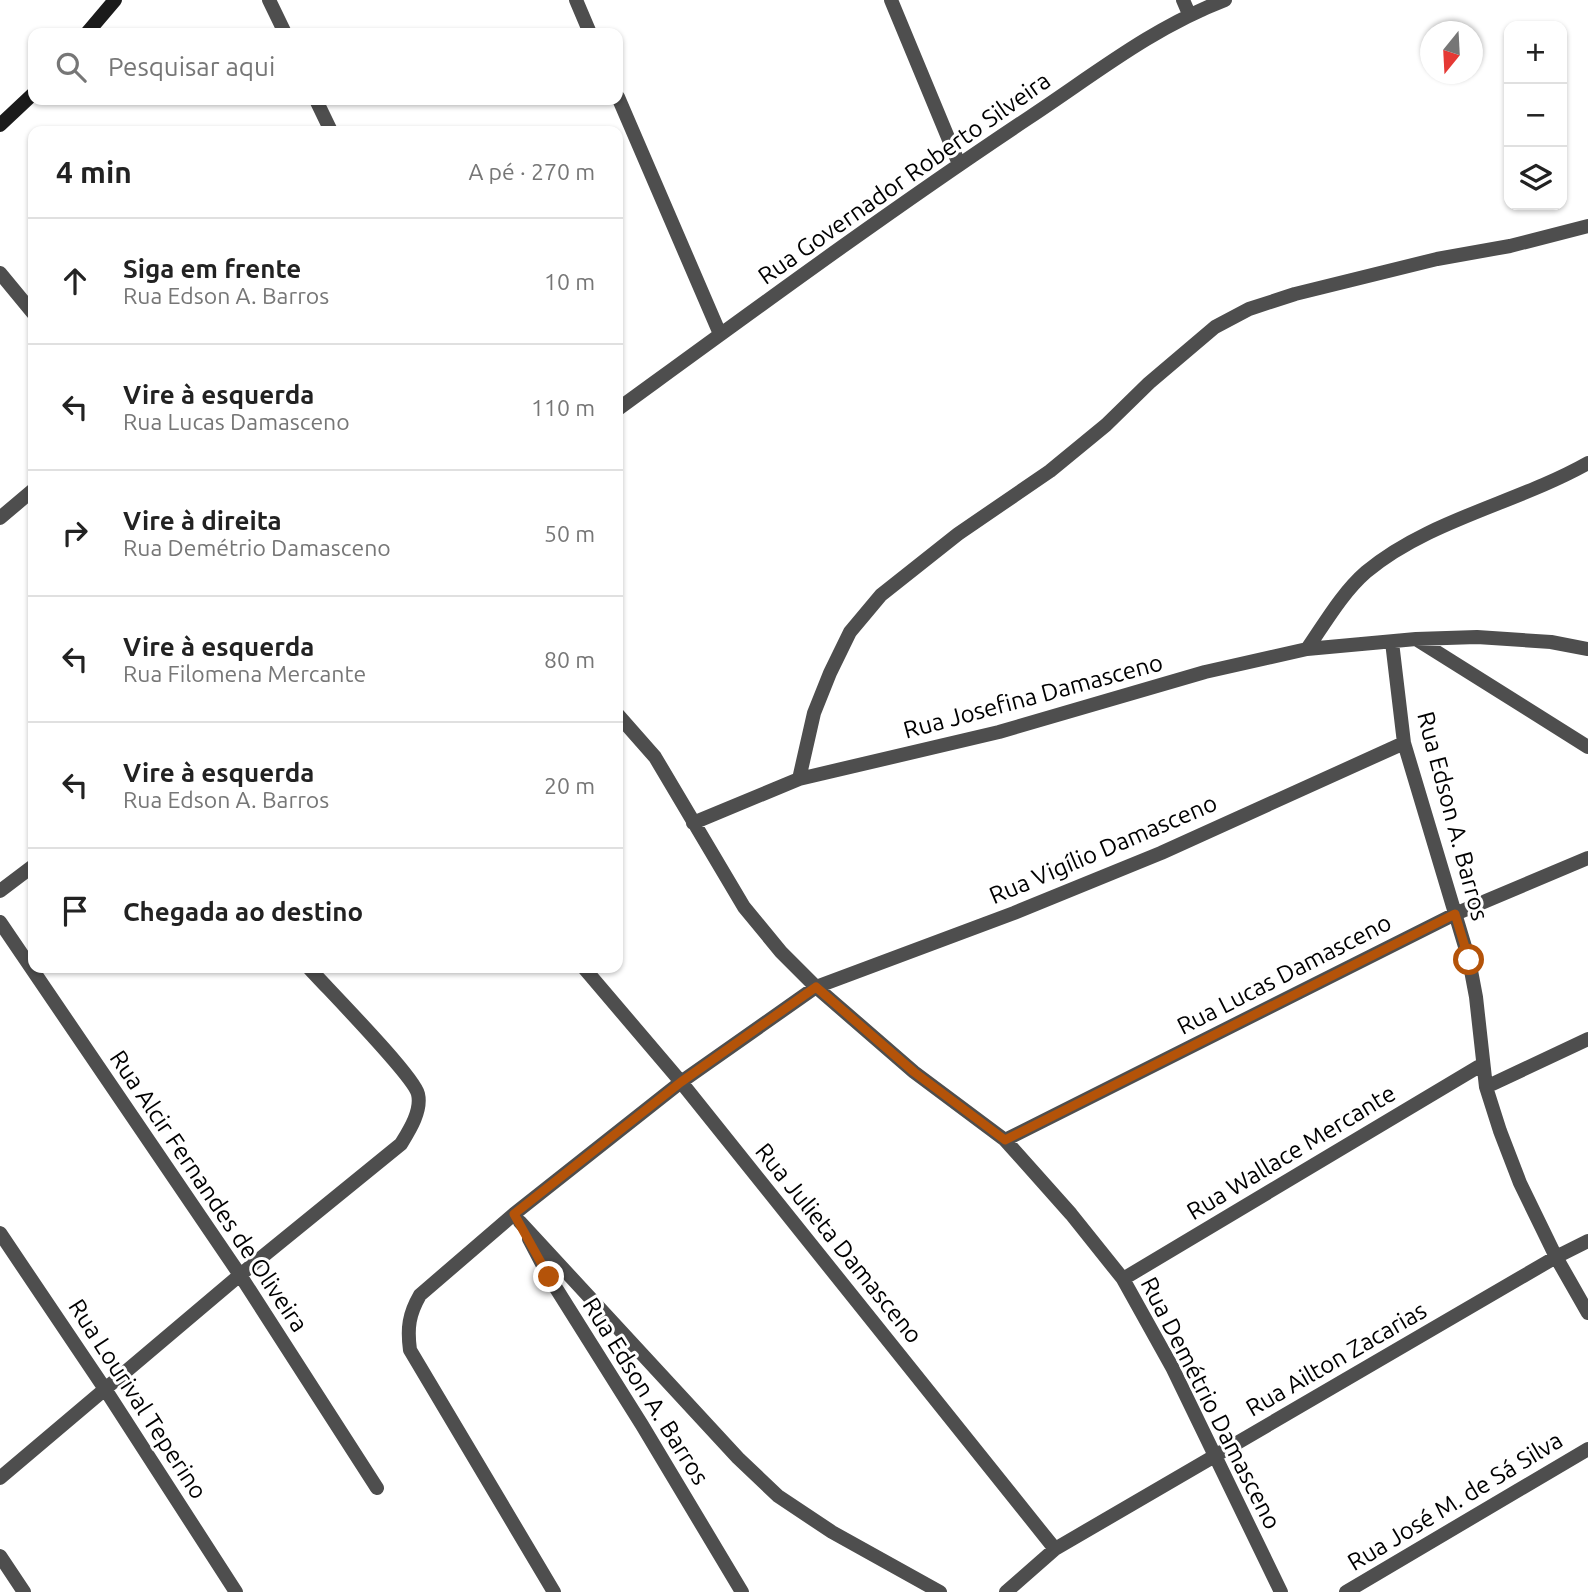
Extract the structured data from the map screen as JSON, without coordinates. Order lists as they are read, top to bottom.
{
  "streets": {
    "street": [
      "Rua Governador Roberto Silveira",
      "Rua Josefina Damasceno",
      "Rua Edson A. Barros",
      "Rua Vigílio Damasceno",
      "Rua Lucas Damasceno",
      "Rua Wallace Mercante",
      "Rua Alcir Fernandes de Oliveira",
      "Rua Julieta Damasceno",
      "Rua Ailton Zacarias",
      "Rua Lourival Teperino",
      "Rua Demétrio Damasceno",
      "Rua José M. de Sá Silva"
    ]
  },
  "crossings": [
    ["Rua Josefina Damasceno", "Rua Edson A. Barros"],
    ["Rua Josefina Damasceno", "Rua Demétrio Damasceno"],
    ["Rua Edson A. Barros", "Rua Vigílio Damasceno"],
    ["Rua Edson A. Barros", "Rua Lucas Damasceno"],
    ["Rua Edson A. Barros", "Rua Wallace Mercante"],
    ["Rua Edson A. Barros", "Rua Ailton Zacarias"],
    ["Rua Vigílio Damasceno", "Rua Julieta Damasceno"],
    ["Rua Vigílio Damasceno", "Rua Demétrio Damasceno"],
    ["Rua Lucas Damasceno", "Rua Demétrio Damasceno"],
    ["Rua Wallace Mercante", "Rua Demétrio Damasceno"],
    ["Rua Julieta Damasceno", "Rua Ailton Zacarias"],
    ["Rua Ailton Zacarias", "Rua Demétrio Damasceno"]
  ],
  "north": "bottom",
  "page": {
    "map_buttons": ["+", "−"],
    "search": "Pesquisar aqui",
    "heading": ["4 min", "A pé · 270 m"],
    "list": [
      ["Siga em frente", "Rua Edson A. Barros", "10 m"],
      ["Vire à esquerda", "Rua Lucas Damasceno", "110 m"],
      ["Vire à direita", "Rua Demétrio Damasceno", "50 m"],
      ["Vire à esquerda", "Rua Filomena Mercante", "80 m"],
      ["Vire à esquerda", "Rua Edson A. Barros", "20 m"],
      "Chegada ao destino"
    ]
  }
}
